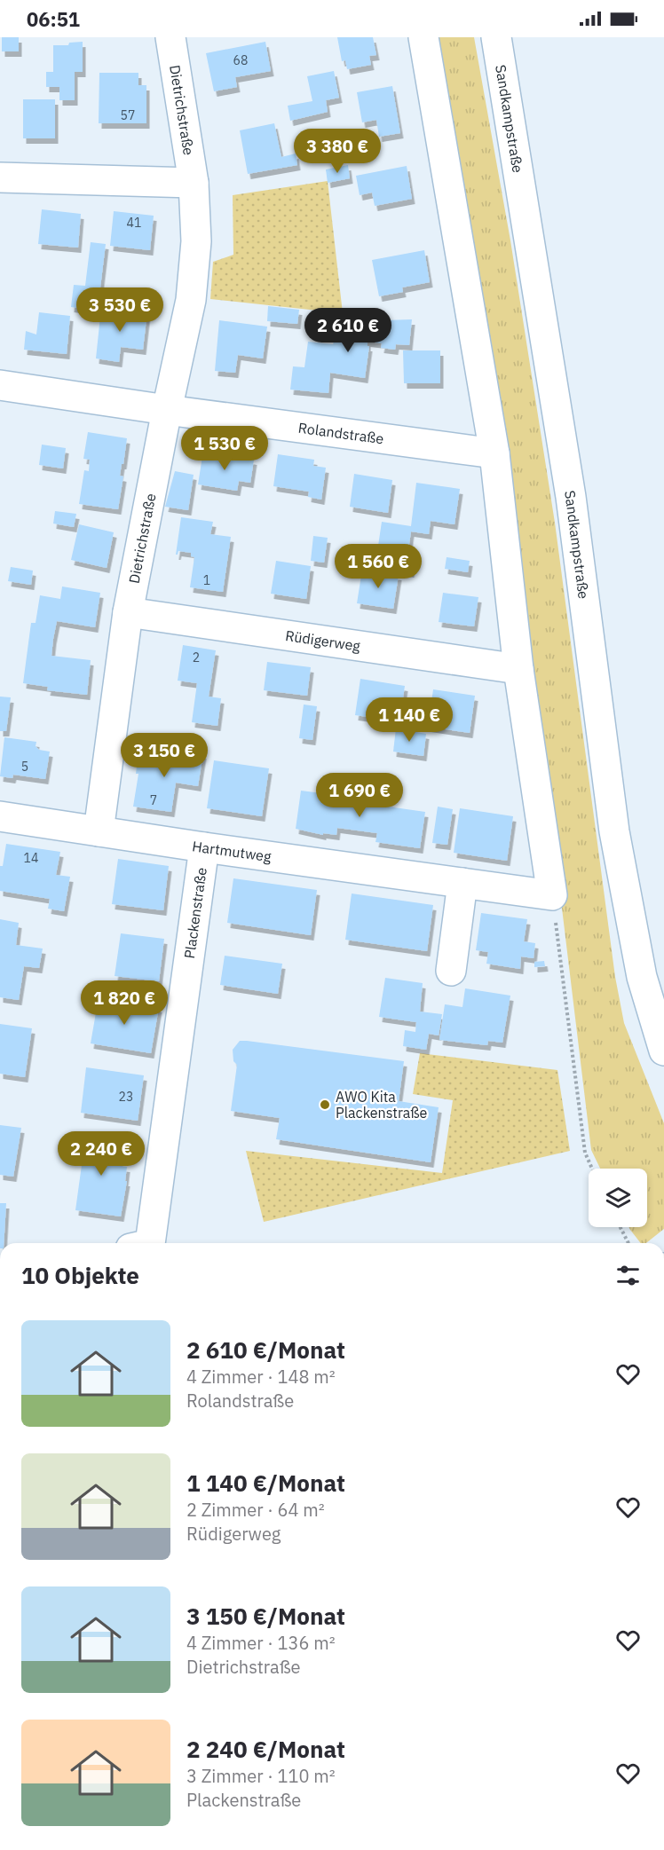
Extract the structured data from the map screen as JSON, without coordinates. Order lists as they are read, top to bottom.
{
  "streets": {
    "street": [
      "Dietrichstraße",
      "Sandkampstraße",
      "Rolandstraße",
      "Rüdigerweg",
      "Hartmutweg",
      "Plackenstraße"
    ]
  },
  "crossings": [
    ["Dietrichstraße", "Rolandstraße"],
    ["Dietrichstraße", "Rüdigerweg"],
    ["Dietrichstraße", "Hartmutweg"],
    ["Hartmutweg", "Plackenstraße"]
  ],
  "places": ["AWO Kita Plackenstraße"],
  "house_numbers": [
    "68",
    "57",
    "41",
    "1",
    "2",
    "5",
    "7",
    "14",
    "23"
  ],
  "page": {
    "status": "06:51",
    "price": [
      "3 380 €",
      "3 530 €",
      "2 610 €",
      "1 530 €",
      "1 560 €",
      "1 140 €",
      "3 150 €",
      "1 690 €",
      "1 820 €",
      "2 240 €"
    ],
    "heading": "10 Objekte",
    "list": [
      {
        "name": "2 610 €/Monat",
        "note": "4 Zimmer · 148 m² · Rolandstraße"
      },
      {
        "name": "1 140 €/Monat",
        "note": "2 Zimmer · 64 m² · Rüdigerweg"
      },
      {
        "name": "3 150 €/Monat",
        "note": "4 Zimmer · 136 m² · Dietrichstraße"
      },
      {
        "name": "2 240 €/Monat",
        "note": "3 Zimmer · 110 m² · Plackenstraße"
      }
    ]
  }
}
